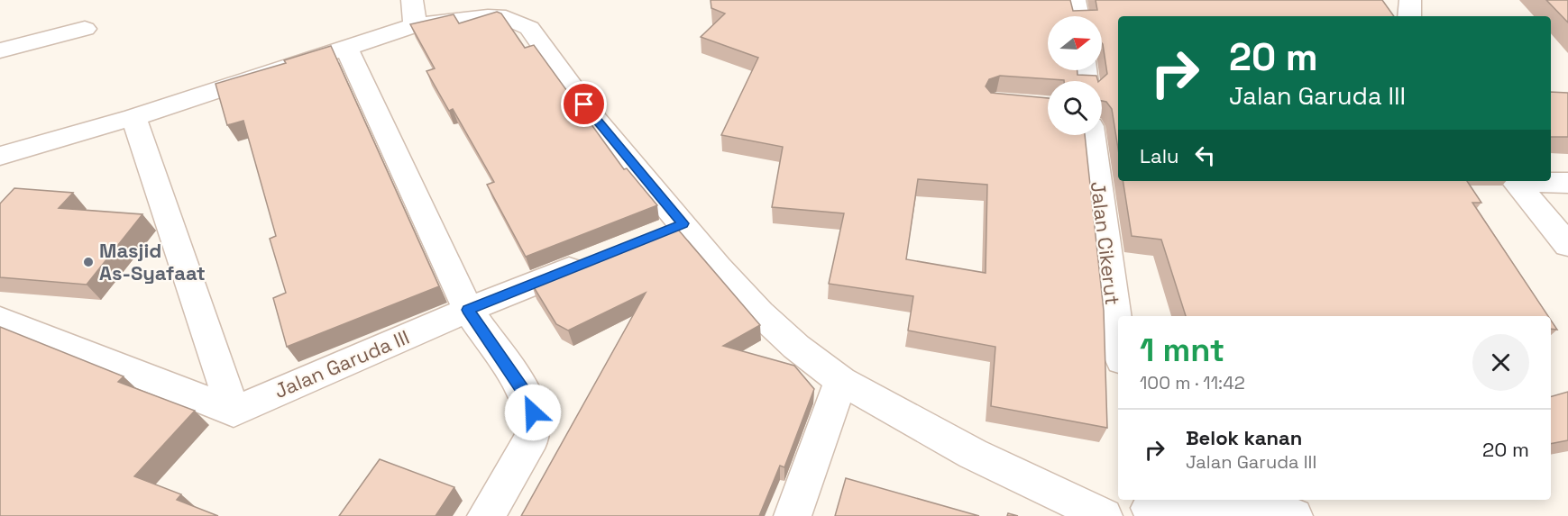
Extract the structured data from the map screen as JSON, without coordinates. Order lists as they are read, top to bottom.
{
  "streets": {
    "street": ["Jalan Cikerut", "Jalan Garuda III"]
  },
  "places": ["Masjid As-Syafaat"],
  "north": "right",
  "page": {
    "turn": ["20 m", "Jalan Garuda III"],
    "then": "Lalu",
    "heading": ["1 mnt", "100 m · 11:42"],
    "list": [
      {
        "name": "Belok kanan",
        "note": "Jalan Garuda III",
        "value": "20 m"
      }
    ]
  }
}
